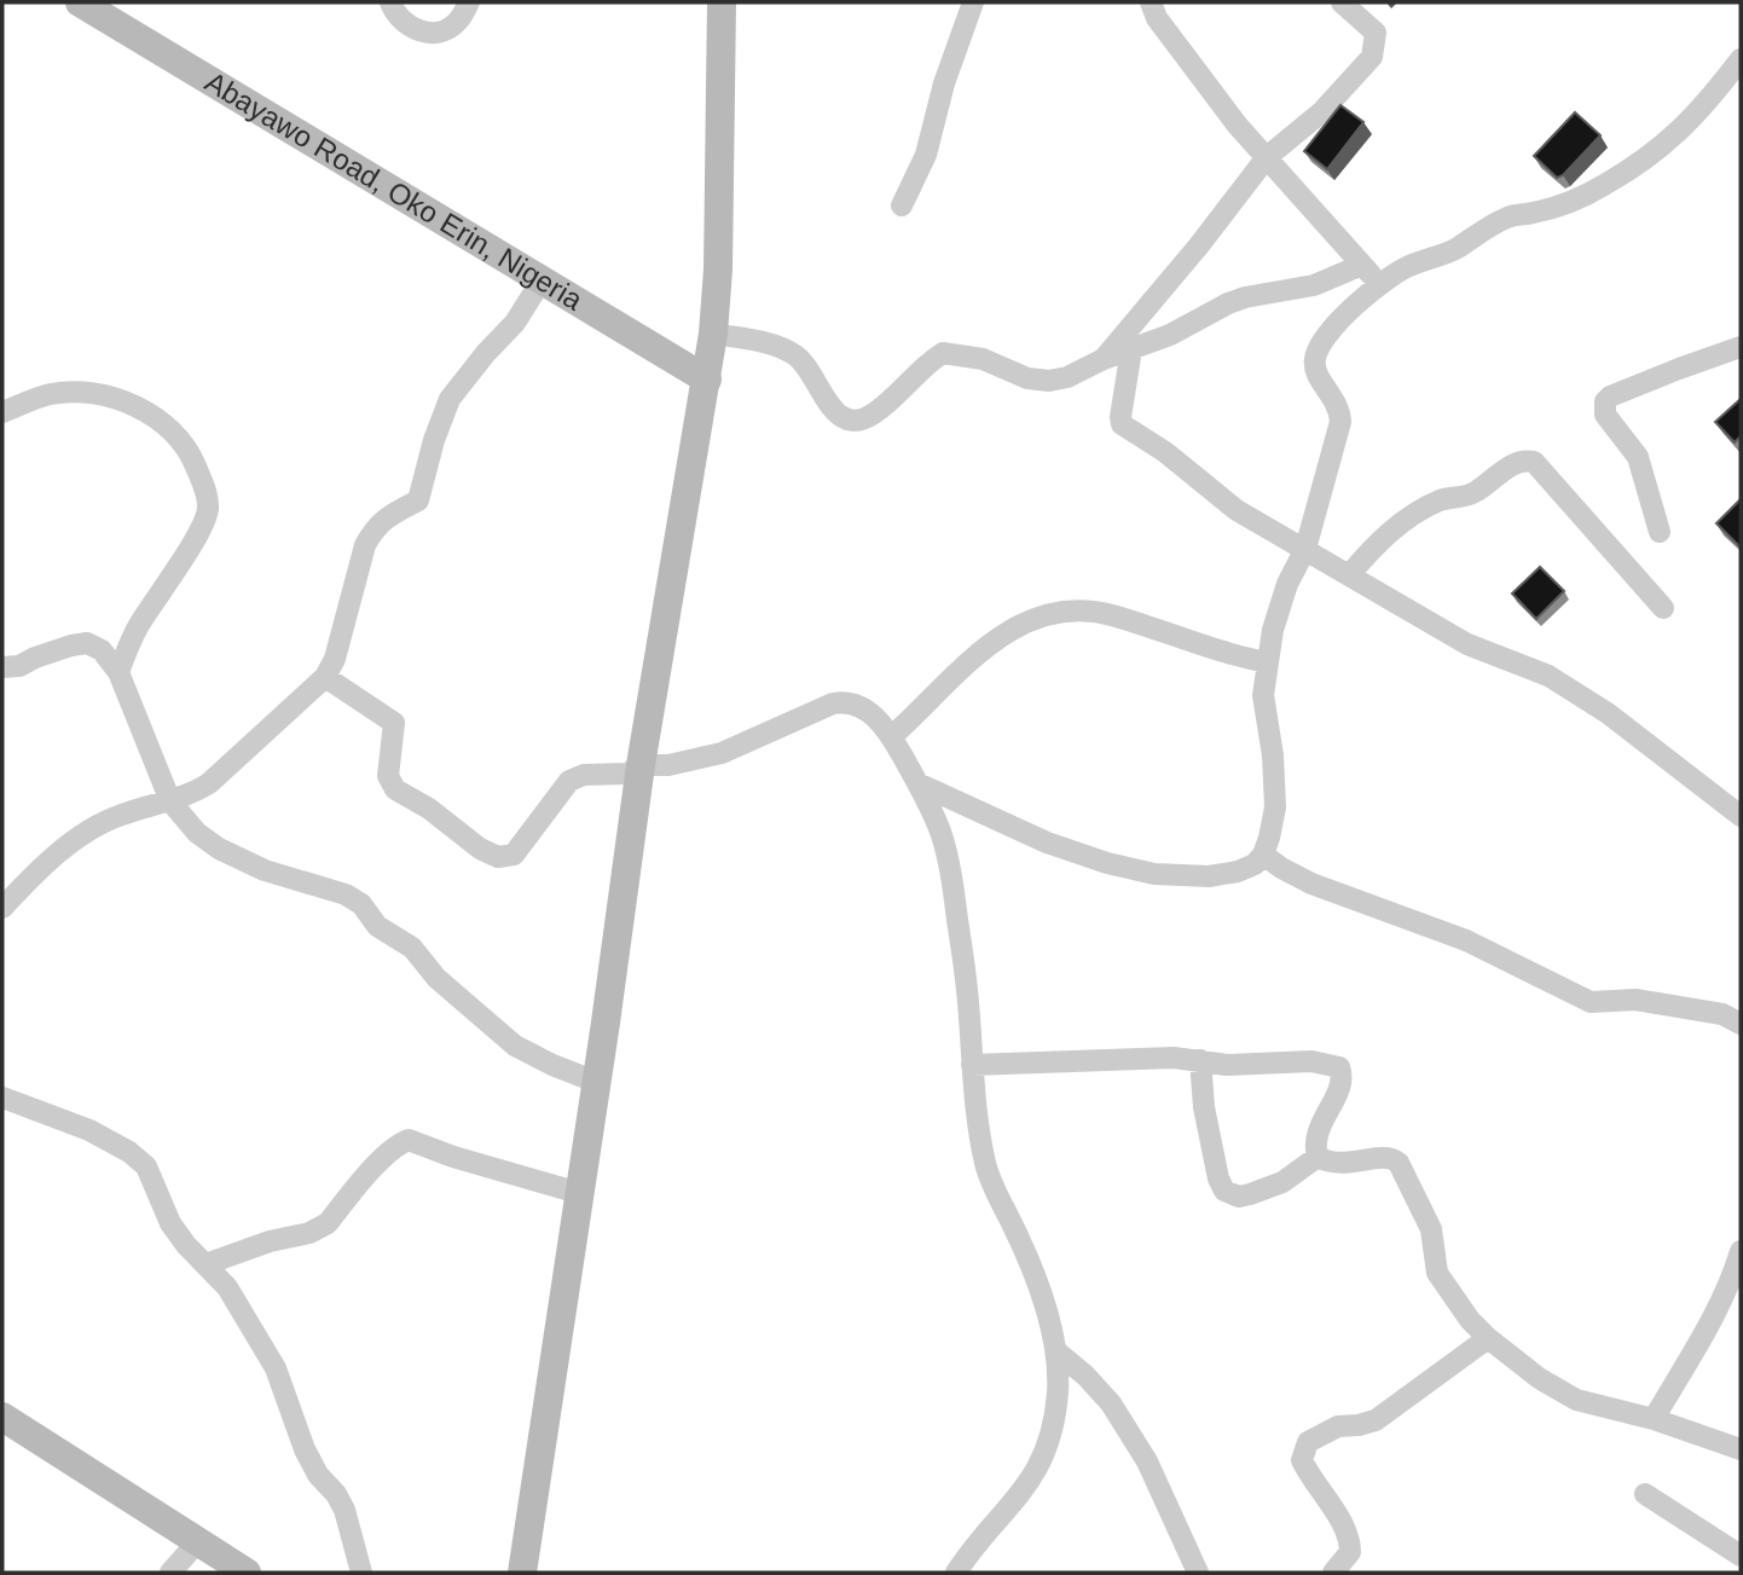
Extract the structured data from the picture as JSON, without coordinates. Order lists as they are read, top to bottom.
{
  "streets": {
    "street": ["Abayawo Road, Oko Erin, Nigeria"]
  }
}
